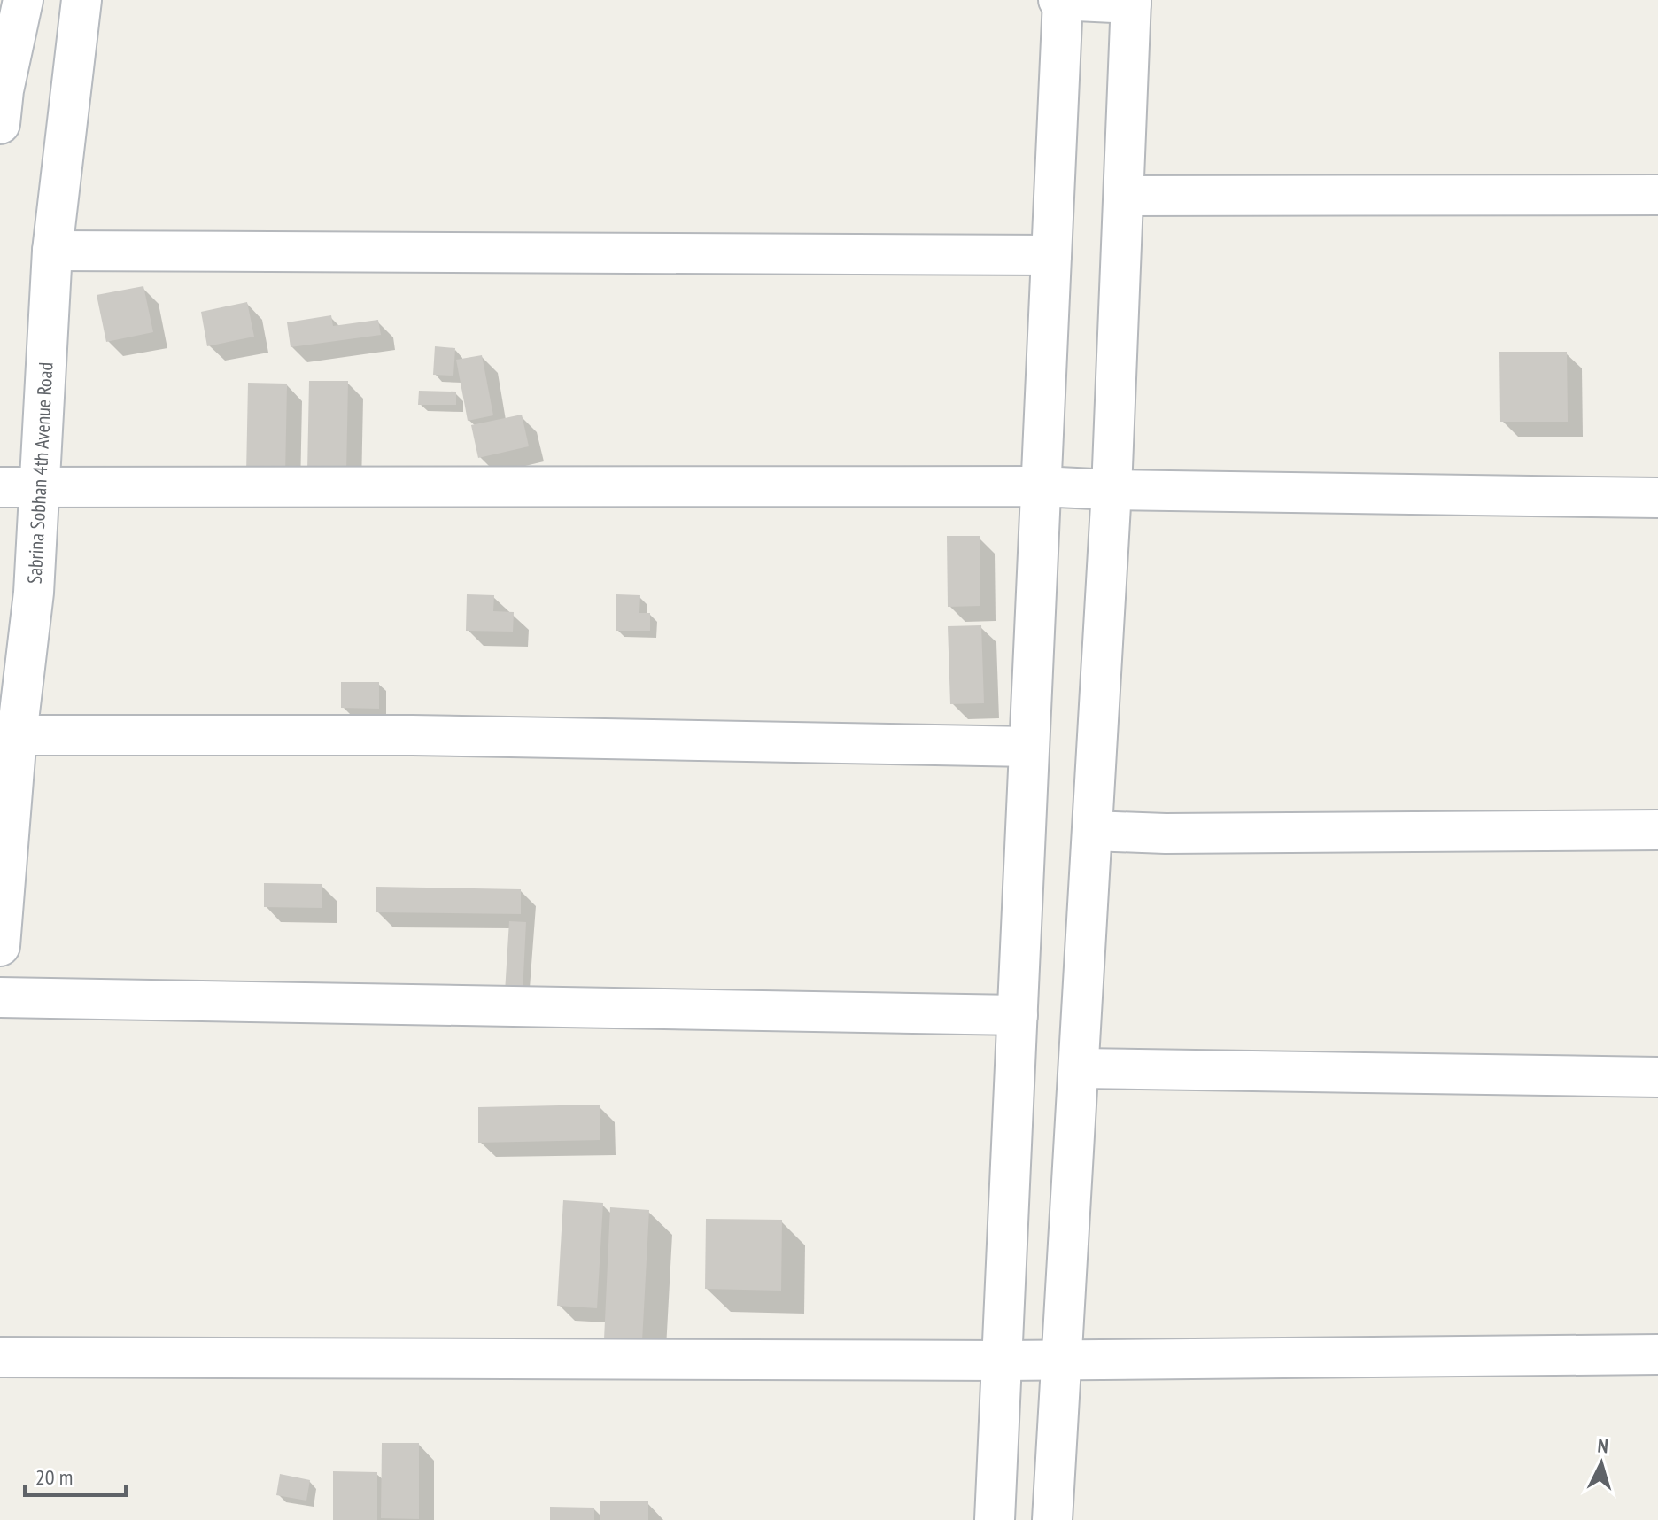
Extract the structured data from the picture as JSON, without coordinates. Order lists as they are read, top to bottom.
{
  "streets": {
    "street": ["Sabrina Sobhan 4th Avenue Road"]
  },
  "scale_bar": "20 m",
  "north": "top"
}
